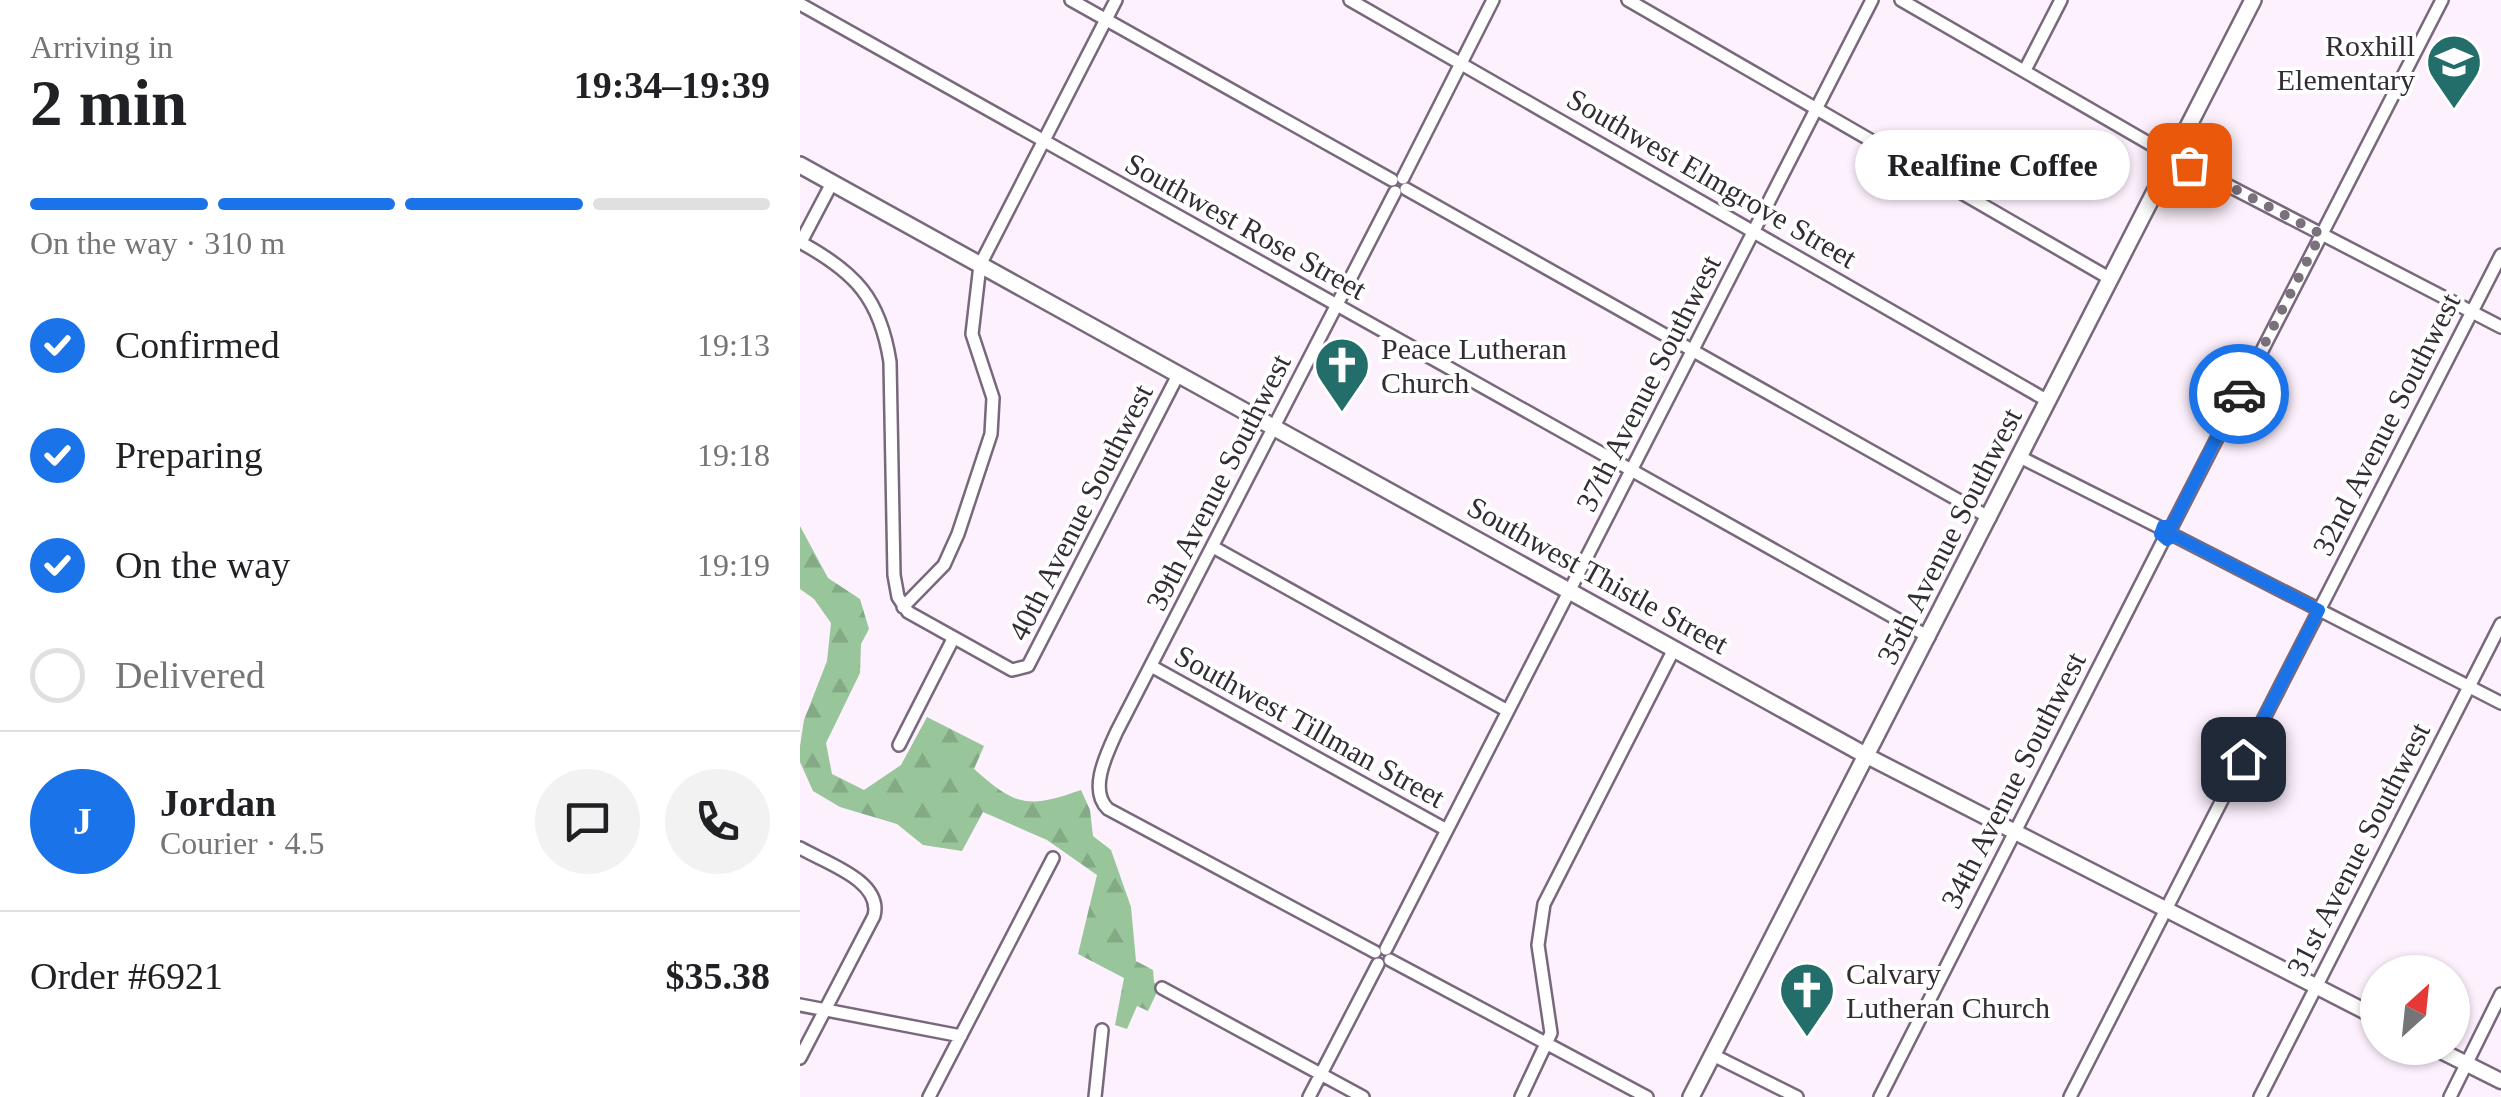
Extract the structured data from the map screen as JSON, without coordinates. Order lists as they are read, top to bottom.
{
  "streets": {
    "main road": ["35th Avenue Southwest", "Southwest Thistle Street"],
    "street": [
      "Southwest Elmgrove Street",
      "Southwest Rose Street",
      "37th Avenue Southwest",
      "32nd Avenue Southwest",
      "39th Avenue Southwest",
      "40th Avenue Southwest",
      "Southwest Tillman Street",
      "34th Avenue Southwest",
      "31st Avenue Southwest"
    ]
  },
  "crossings": [
    ["Southwest Elmgrove Street", "37th Avenue Southwest"],
    ["Southwest Elmgrove Street", "39th Avenue Southwest"],
    ["Southwest Elmgrove Street", "35th Avenue Southwest"],
    ["Southwest Rose Street", "37th Avenue Southwest"],
    ["Southwest Rose Street", "39th Avenue Southwest"],
    ["Southwest Rose Street", "35th Avenue Southwest"],
    ["37th Avenue Southwest", "39th Avenue Southwest"],
    ["37th Avenue Southwest", "Southwest Thistle Street"],
    ["37th Avenue Southwest", "Southwest Tillman Street"],
    ["32nd Avenue Southwest", "Southwest Thistle Street"],
    ["39th Avenue Southwest", "Southwest Thistle Street"],
    ["39th Avenue Southwest", "Southwest Tillman Street"],
    ["40th Avenue Southwest", "Southwest Thistle Street"],
    ["35th Avenue Southwest", "Southwest Thistle Street"],
    ["Southwest Thistle Street", "34th Avenue Southwest"],
    ["Southwest Thistle Street", "31st Avenue Southwest"]
  ],
  "places": {
    "school or university": ["Roxhill Elementary"],
    "other": ["Realfine Coffee"],
    "church": ["Peace Lutheran Church", "Calvary Lutheran Church"]
  },
  "north": "top right",
  "page": {
    "heading": ["2 min", "Arriving in", "19:34–19:39"],
    "panel": [
      "Jordan",
      "Courier · 4.5",
      "Order #6921",
      "$35.38"
    ],
    "bubble": "Realfine Coffee",
    "bar": "On the way · 310 m",
    "list": [
      ["Confirmed", "19:13"],
      ["Preparing", "19:18"],
      ["On the way", "19:19"],
      "Delivered"
    ],
    "round": "J"
  }
}
